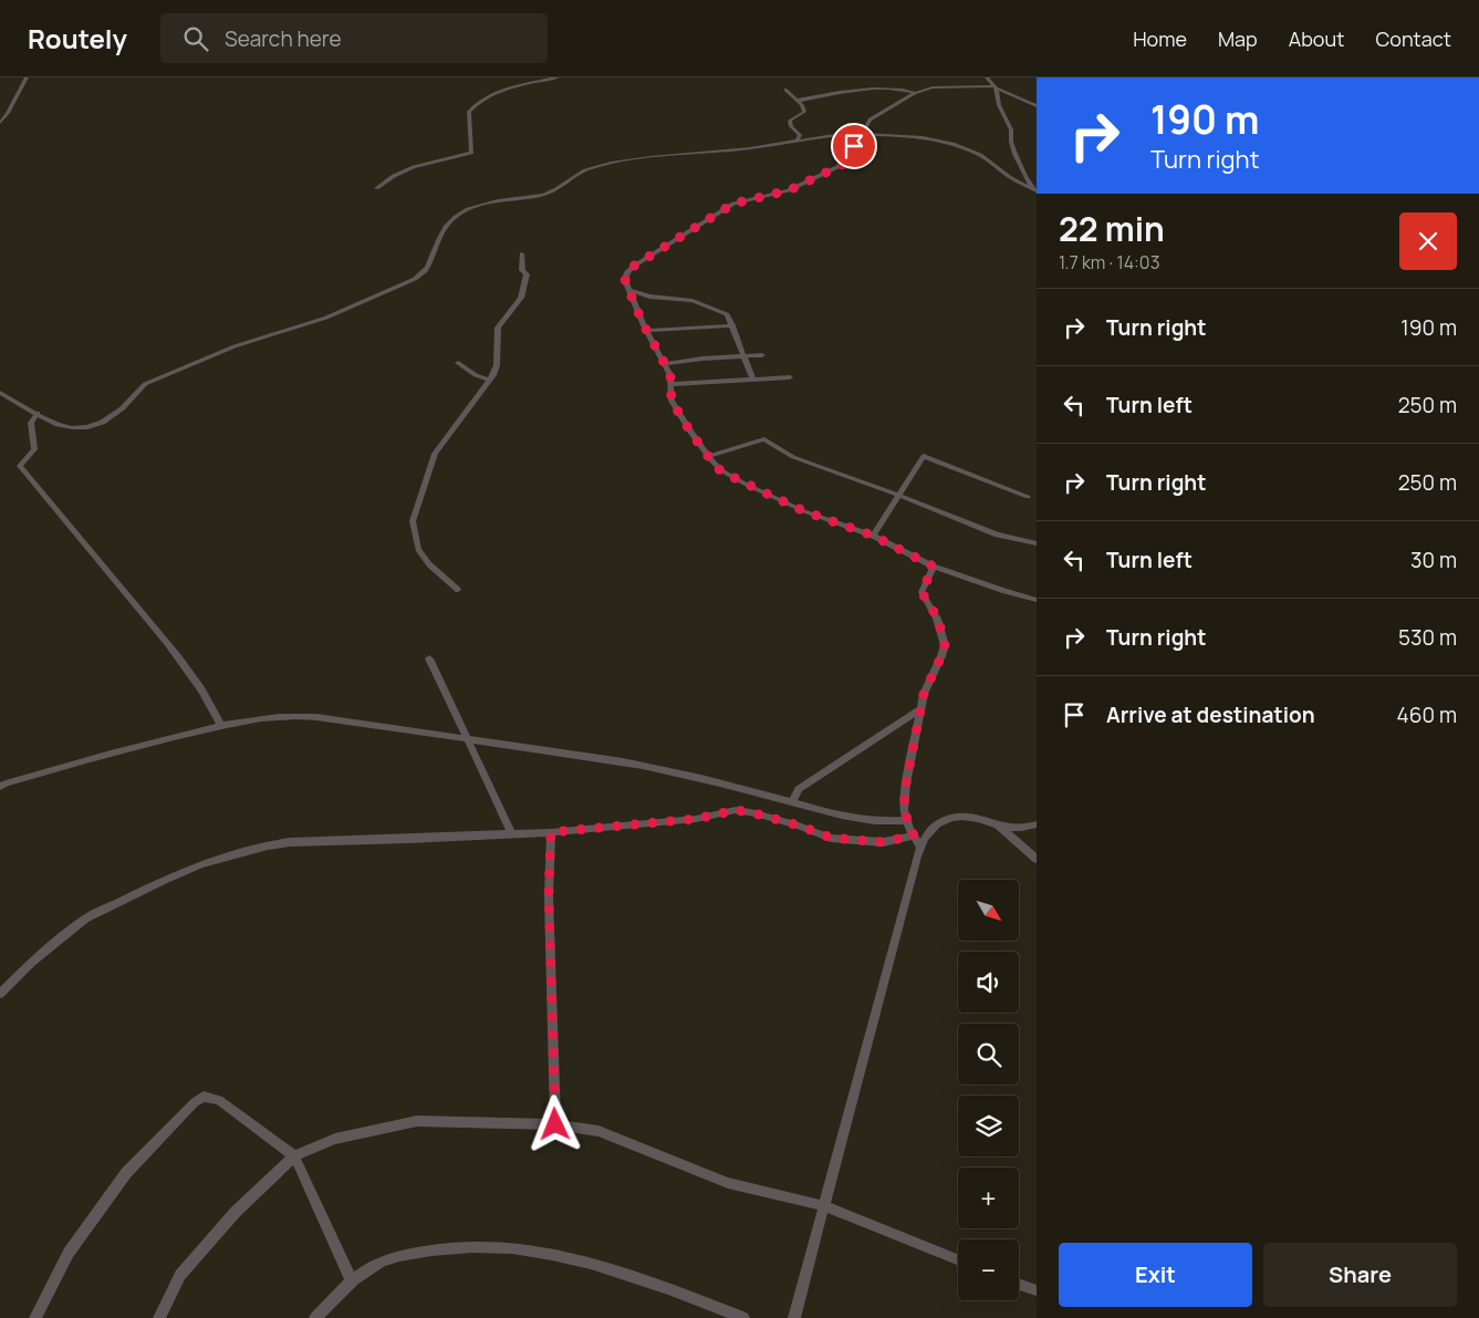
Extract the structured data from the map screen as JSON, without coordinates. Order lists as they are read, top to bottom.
{
  "north": "bottom right",
  "page": {
    "header": "Routely",
    "search": "Search here",
    "nav": [
      "Home",
      "Map",
      "About",
      "Contact"
    ],
    "turn": ["190 m", "Turn right"],
    "heading": ["22 min", "1.7 km · 14:03"],
    "list": [
      {
        "name": "Turn right",
        "value": "190 m"
      },
      {
        "name": "Turn left",
        "value": "250 m"
      },
      {
        "name": "Turn right",
        "value": "250 m"
      },
      {
        "name": "Turn left",
        "value": "30 m"
      },
      {
        "name": "Turn right",
        "value": "530 m"
      },
      {
        "name": "Arrive at destination",
        "value": "460 m"
      }
    ],
    "map_buttons": ["+", "−"],
    "buttons": ["Exit", "Share"]
  }
}
